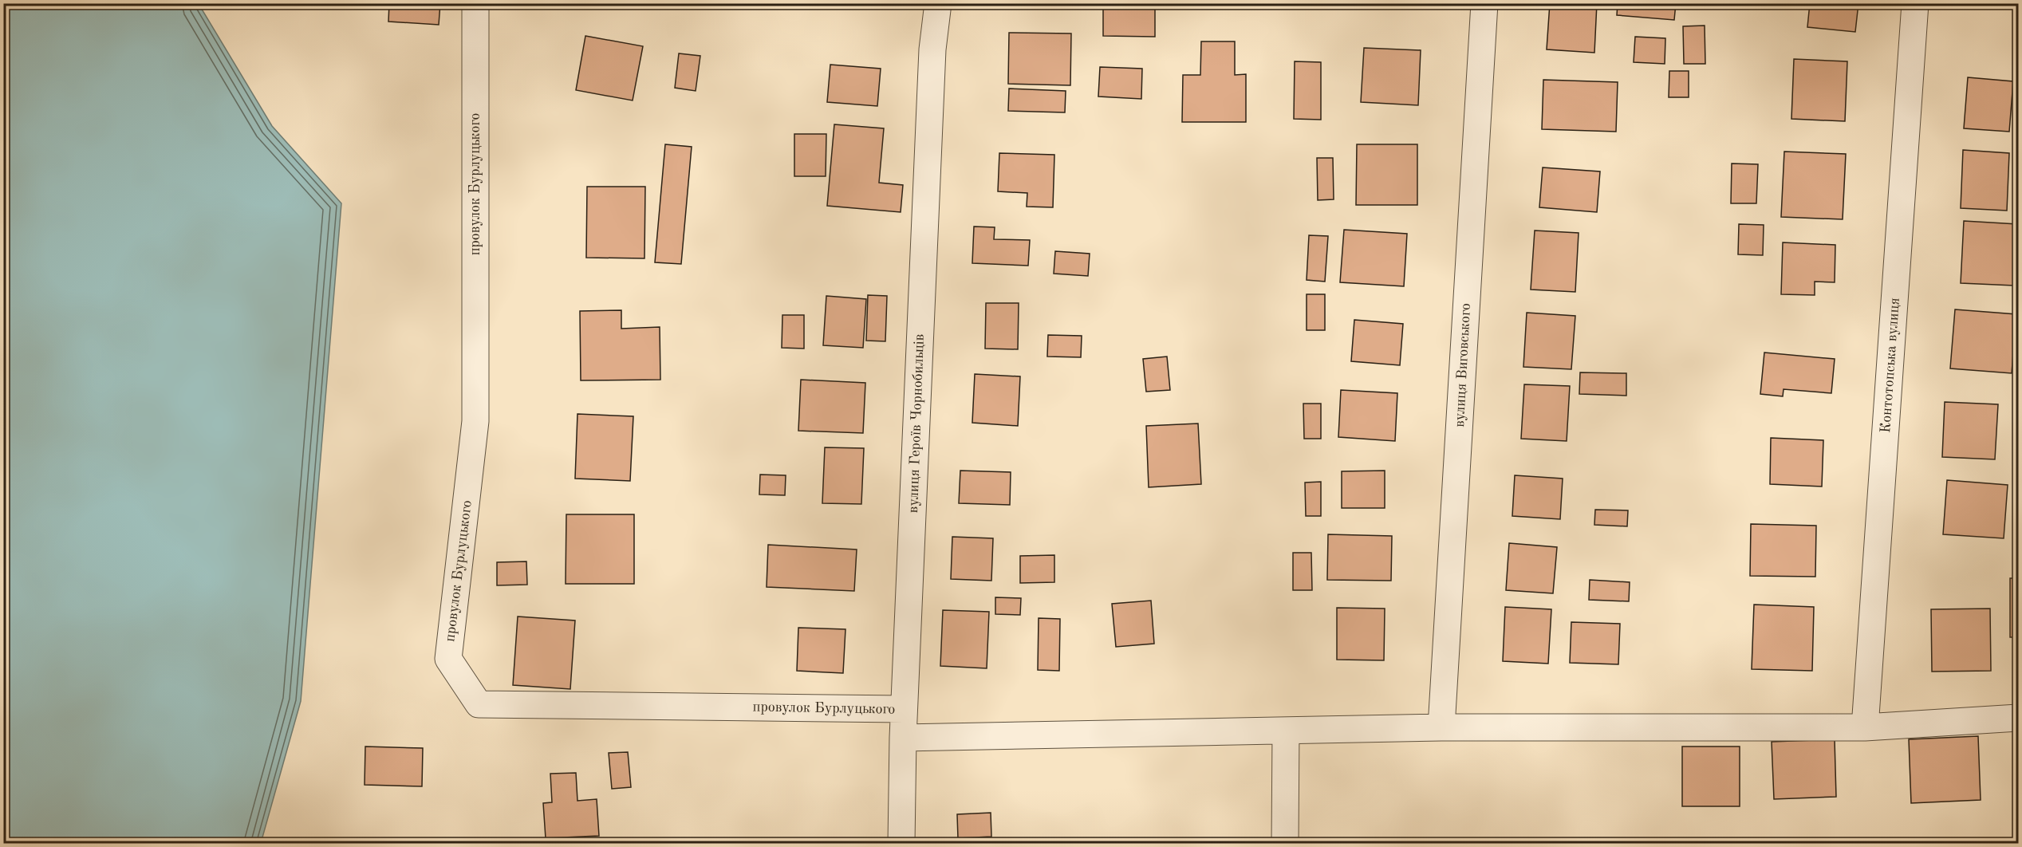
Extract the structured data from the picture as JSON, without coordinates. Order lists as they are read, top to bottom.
{
  "streets": {
    "street": [
      "провулок Бурлуцького",
      "вулиця Виговського",
      "Контотопська вулиця",
      "вулиця Героїв Чорнобильців"
    ]
  },
  "crossings": [
    ["провулок Бурлуцького", "вулиця Героїв Чорнобильців"]
  ]
}
